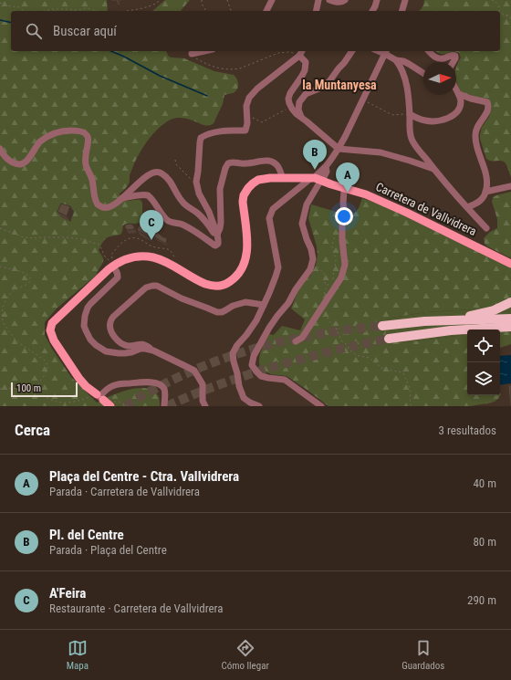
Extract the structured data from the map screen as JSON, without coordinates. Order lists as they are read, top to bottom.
{
  "streets": {
    "main road": ["Carretera de Vallvidrera"]
  },
  "districts": ["la Muntanyesa"],
  "scale_bar": "100 m",
  "north": "right",
  "page": {
    "search": "Buscar aquí",
    "pins": ["B", "A", "C"],
    "scale": "100 m",
    "heading": ["Cerca", "3 resultados"],
    "list": [
      {
        "mark": "A",
        "name": "Plaça del Centre - Ctra. Vallvidrera",
        "note": "Parada · Carretera de Vallvidrera",
        "value": "40 m"
      },
      {
        "mark": "B",
        "name": "Pl. del Centre",
        "note": "Parada · Plaça del Centre",
        "value": "80 m"
      },
      {
        "mark": "C",
        "name": "A'Feira",
        "note": "Restaurante · Carretera de Vallvidrera",
        "value": "290 m"
      }
    ],
    "nav": ["Mapa", "Cómo llegar", "Guardados"]
  }
}
